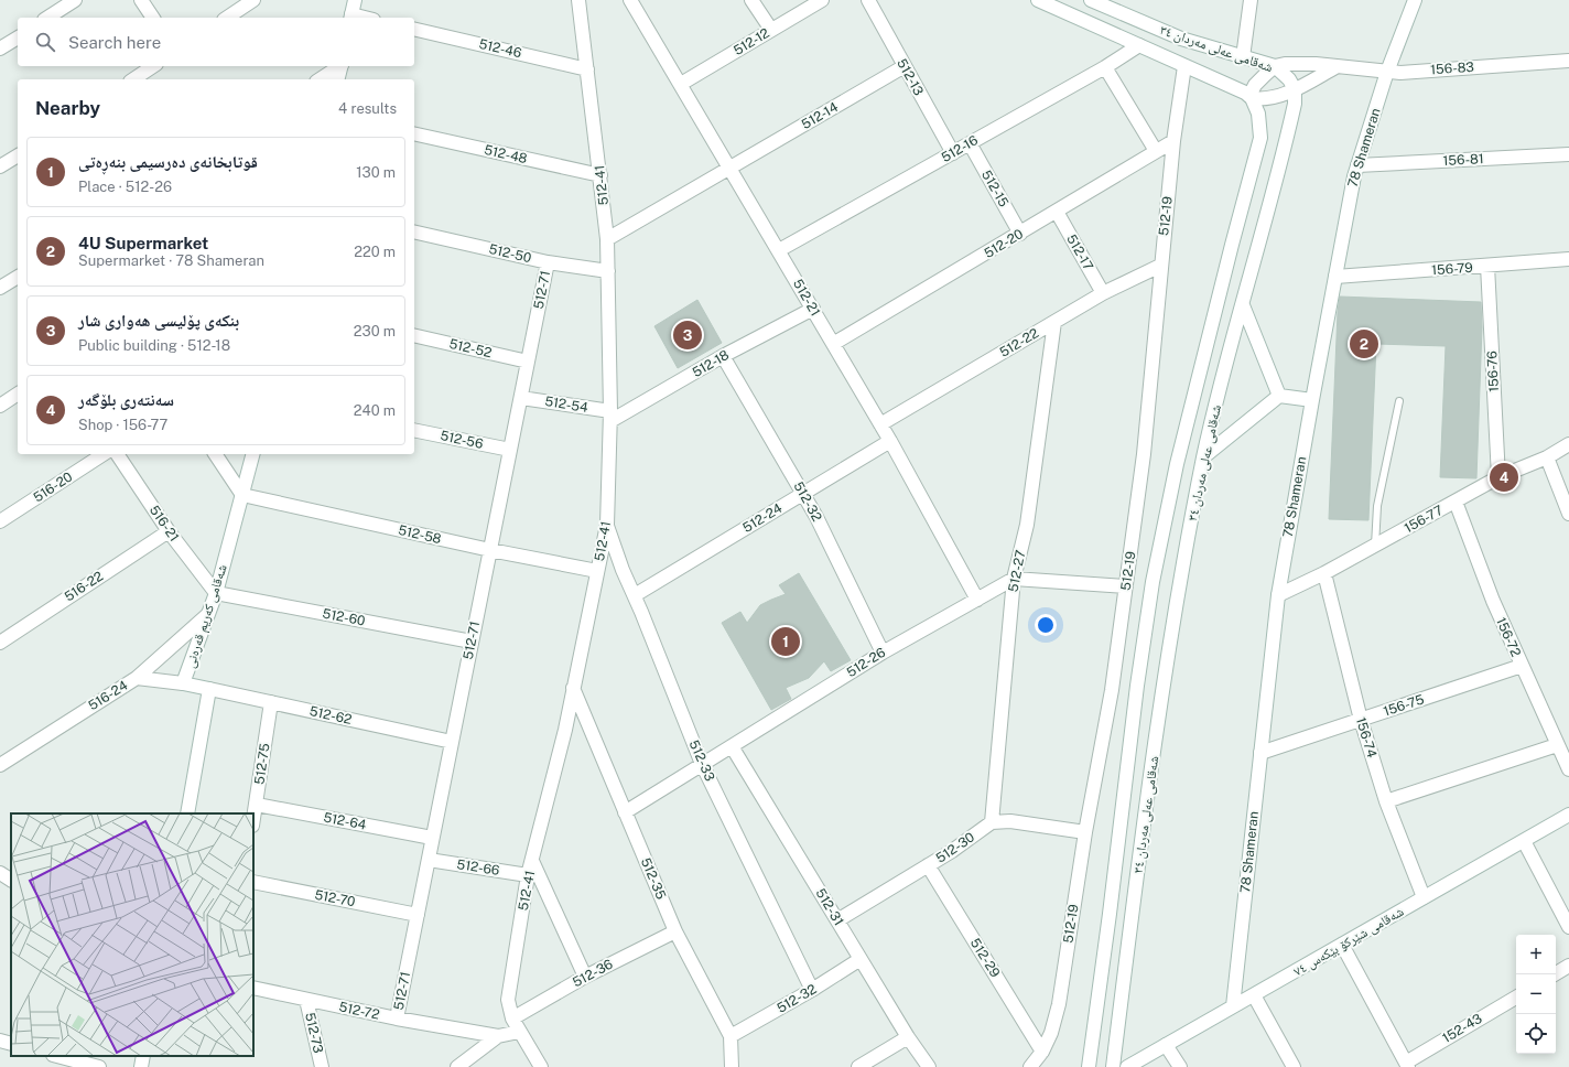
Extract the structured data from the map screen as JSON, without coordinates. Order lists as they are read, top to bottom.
{
  "streets": {
    "street": [
      "512-12",
      "512-46",
      "شەقامی عەلی مەردان ٣٤",
      "156-83",
      "512-13",
      "512-14",
      "78 Shameran",
      "512-16",
      "512-48",
      "156-81",
      "512-41",
      "512-15",
      "512-19",
      "512-20",
      "512-17",
      "512-50",
      "156-79",
      "512-71",
      "512-21",
      "512-22",
      "512-52",
      "512-18",
      "156-76",
      "512-54",
      "512-56",
      "516-20",
      "512-32",
      "512-24",
      "156-77",
      "516-21",
      "512-58",
      "512-27",
      "516-22",
      "شەقامی کەریم قەرەنی",
      "512-60",
      "156-72",
      "512-26",
      "516-24",
      "156-75",
      "512-62",
      "156-74",
      "512-33",
      "512-75",
      "512-64",
      "512-30",
      "512-66",
      "512-35",
      "512-70",
      "512-31",
      "شەقامی شێرکۆ بێکەس ٧٤",
      "512-29",
      "512-36",
      "512-72",
      "152-43",
      "512-73"
    ]
  },
  "crossings": [
    ["512-12", "512-21"],
    ["512-46", "512-41"],
    ["شەقامی عەلی مەردان ٣٤", "156-83"],
    ["شەقامی عەلی مەردان ٣٤", "512-16"],
    ["شەقامی عەلی مەردان ٣٤", "512-19"],
    ["156-83", "78 Shameran"],
    ["512-13", "512-14"],
    ["512-13", "512-16"],
    ["512-14", "512-41"],
    ["512-14", "512-21"],
    ["78 Shameran", "156-81"],
    ["78 Shameran", "156-79"],
    ["78 Shameran", "156-77"],
    ["78 Shameran", "156-75"],
    ["78 Shameran", "شەقامی شێرکۆ بێکەس ٧٤"],
    ["512-16", "512-15"],
    ["512-16", "512-21"],
    ["512-48", "512-41"],
    ["512-41", "512-50"],
    ["512-41", "512-18"],
    ["512-41", "512-54"],
    ["512-41", "512-58"],
    ["512-41", "512-33"],
    ["512-41", "512-66"],
    ["512-41", "512-35"],
    ["512-41", "512-36"],
    ["512-41", "512-72"],
    ["512-15", "512-20"],
    ["512-19", "512-20"],
    ["512-19", "512-22"],
    ["512-19", "512-29"],
    ["512-20", "512-17"],
    ["512-20", "512-21"],
    ["512-17", "512-22"],
    ["512-50", "512-71"],
    ["156-79", "156-76"],
    ["512-71", "512-52"],
    ["512-71", "512-54"],
    ["512-71", "512-56"],
    ["512-71", "512-58"],
    ["512-71", "512-60"],
    ["512-71", "512-62"],
    ["512-71", "512-64"],
    ["512-71", "512-66"],
    ["512-71", "512-70"],
    ["512-71", "512-72"],
    ["512-21", "512-22"],
    ["512-21", "512-18"],
    ["512-21", "512-24"],
    ["512-21", "512-26"],
    ["512-22", "512-27"],
    ["512-18", "512-54"],
    ["512-18", "512-32"],
    ["156-76", "156-77"],
    ["512-32", "512-24"],
    ["512-32", "512-26"],
    ["512-32", "512-33"],
    ["512-32", "512-35"],
    ["512-32", "512-31"],
    ["512-24", "512-33"],
    ["156-77", "156-72"],
    ["156-77", "156-74"],
    ["516-21", "516-22"],
    ["516-21", "شەقامی کەریم قەرەنی"],
    ["516-21", "512-60"],
    ["512-58", "شەقامی کەریم قەرەنی"],
    ["512-27", "512-26"],
    ["512-27", "512-30"],
    ["شەقامی کەریم قەرەنی", "512-60"],
    ["شەقامی کەریم قەرەنی", "516-24"],
    ["شەقامی کەریم قەرەنی", "512-62"],
    ["156-72", "156-75"],
    ["512-26", "512-33"],
    ["512-26", "512-35"],
    ["512-26", "512-31"],
    ["156-75", "156-74"],
    ["512-62", "512-75"],
    ["156-74", "شەقامی شێرکۆ بێکەس ٧٤"],
    ["512-75", "512-64"],
    ["512-30", "512-31"],
    ["512-30", "512-29"],
    ["512-35", "512-36"],
    ["512-72", "512-73"]
  ],
  "page": {
    "search": "Search here",
    "heading": ["Nearby", "4 results"],
    "list": [
      {
        "mark": "1",
        "name": "قوتابخانەی دەرسیمی بنەڕەتی",
        "note": "Place · 512-26",
        "value": "130 m"
      },
      {
        "mark": "2",
        "name": "4U Supermarket",
        "note": "Supermarket · 78 Shameran",
        "value": "220 m"
      },
      {
        "mark": "3",
        "name": "بنکەی پۆلیسی هەواری شار",
        "note": "Public building · 512-18",
        "value": "230 m"
      },
      {
        "mark": "4",
        "name": "سەنتەری بلۆگەر",
        "note": "Shop · 156-77",
        "value": "240 m"
      }
    ],
    "pins": [
      "3",
      "2",
      "4",
      "1"
    ],
    "map_buttons": ["+", "−"]
  }
}
